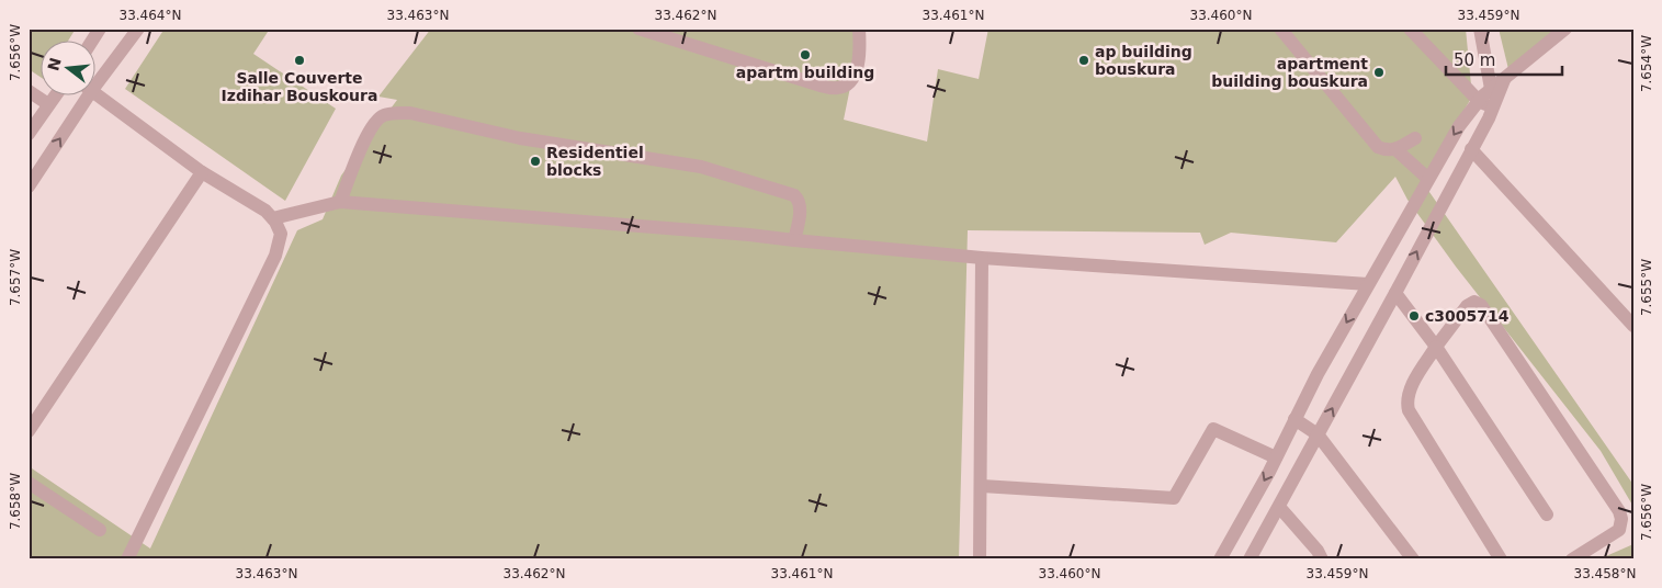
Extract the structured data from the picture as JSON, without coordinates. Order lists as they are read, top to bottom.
{
  "places": [
    "apartm building",
    "Salle Couverte Izdihar Bouskoura",
    "ap building bouskura",
    "apartment building bouskura",
    "Residentiel blocks",
    "c3005714"
  ],
  "scale_bar": "50 m",
  "north": "left",
  "coordinates": [
    "33.464°N",
    "33.463°N",
    "33.462°N",
    "33.461°N",
    "33.460°N",
    "33.459°N",
    "7.656°W",
    "7.654°W",
    "7.657°W",
    "7.655°W",
    "7.658°W",
    "33.458°N"
  ]
}
